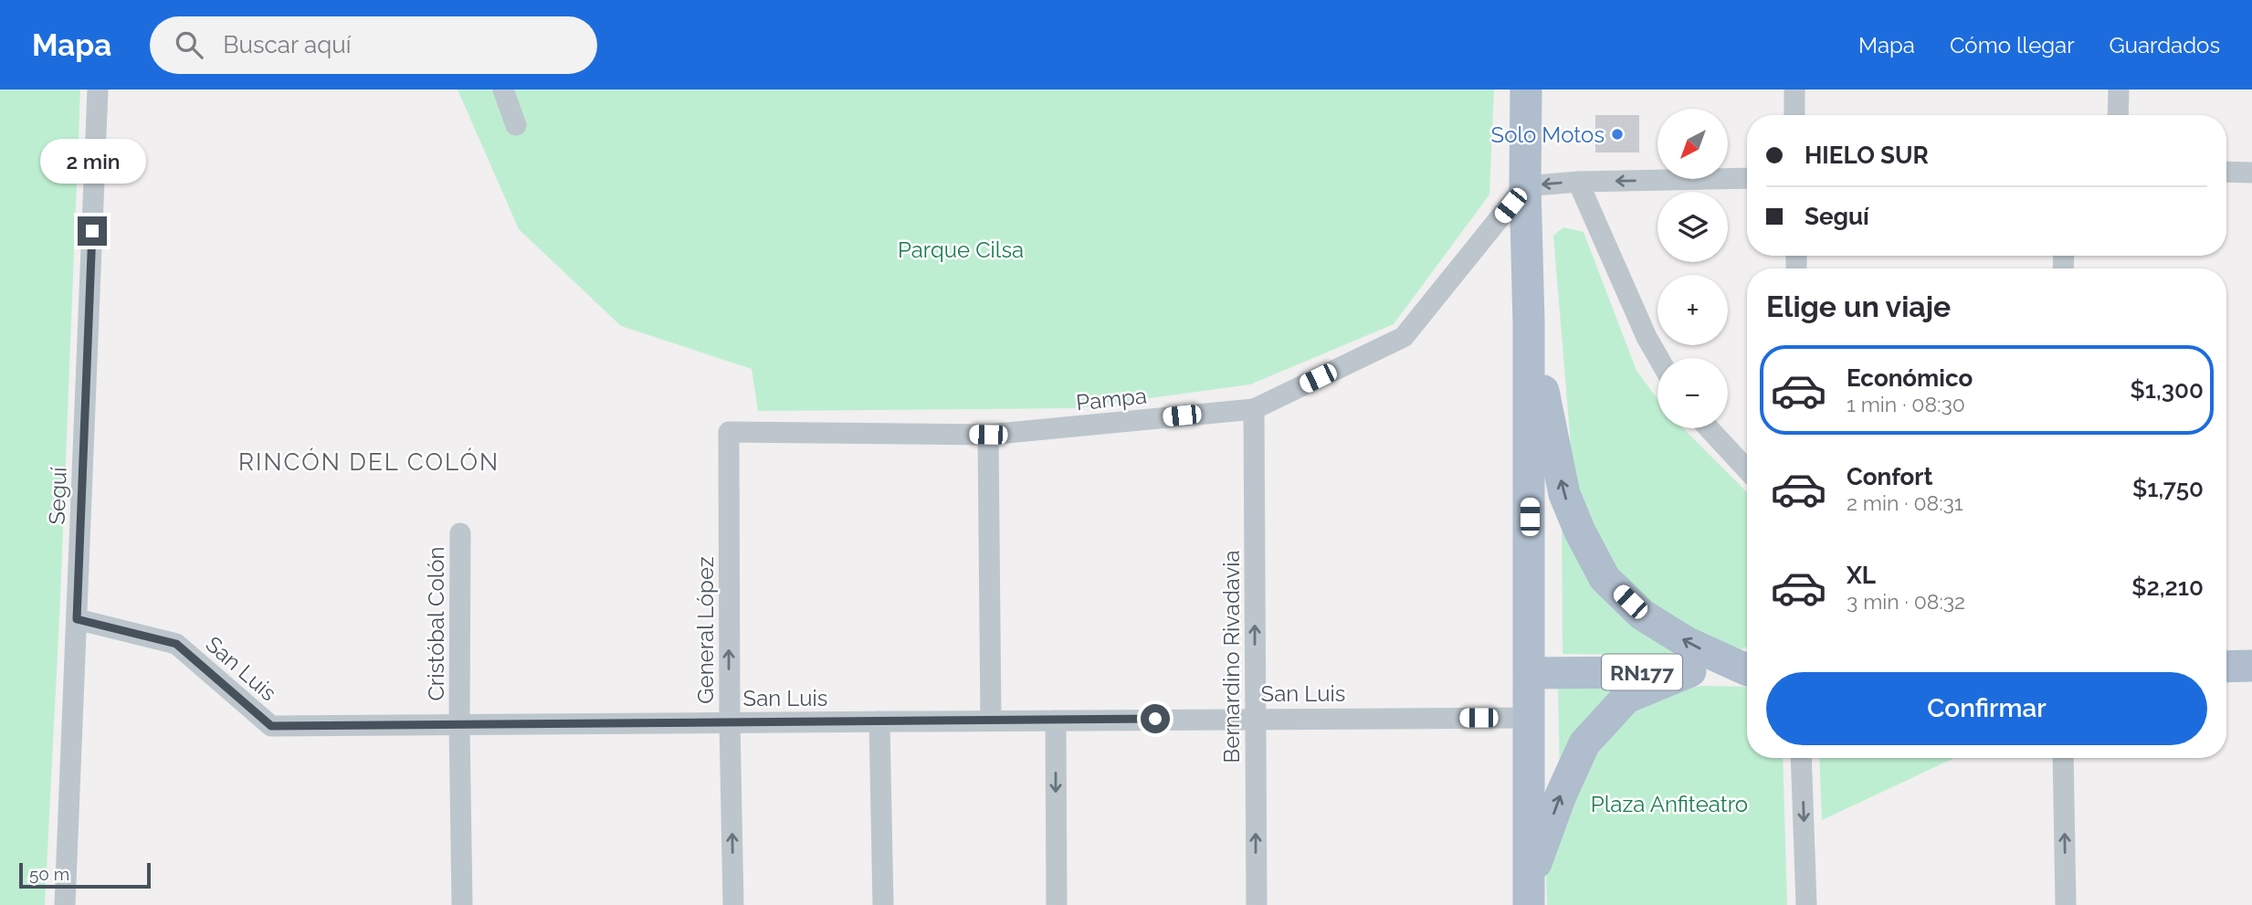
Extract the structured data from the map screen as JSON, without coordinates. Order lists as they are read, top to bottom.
{
  "streets": {
    "main road": ["RN177"],
    "street": [
      "Pampa",
      "Seguí",
      "Cristóbal Colón",
      "General López",
      "Bernardino Rivadavia",
      "San Luis"
    ]
  },
  "crossings": [
    ["Pampa", "General López"],
    ["Pampa", "Bernardino Rivadavia"],
    ["Seguí", "San Luis"],
    ["Cristóbal Colón", "San Luis"],
    ["General López", "San Luis"],
    ["Bernardino Rivadavia", "San Luis"]
  ],
  "one_way": ["Bernardino Rivadavia"],
  "districts": ["RINCÓN DEL COLÓN"],
  "parks": ["Parque Cilsa", "Plaza Anfiteatro"],
  "places": ["Solo Motos"],
  "scale_bar": "50 m",
  "north": "bottom left",
  "page": {
    "header": "Mapa",
    "search": "Buscar aquí",
    "nav": ["Mapa", "Cómo llegar", "Guardados"],
    "map_buttons": ["+", "−"],
    "banner": ["HIELO SUR", "Seguí"],
    "bubble": "2 min",
    "heading": "Elige un viaje",
    "list": [
      {
        "name": "Económico",
        "note": "1 min · 08:30",
        "value": "$1,300"
      },
      {
        "name": "Confort",
        "note": "2 min · 08:31",
        "value": "$1,750"
      },
      {
        "name": "XL",
        "note": "3 min · 08:32",
        "value": "$2,210"
      }
    ],
    "buttons": "Confirmar",
    "scale": "50 m"
  }
}
